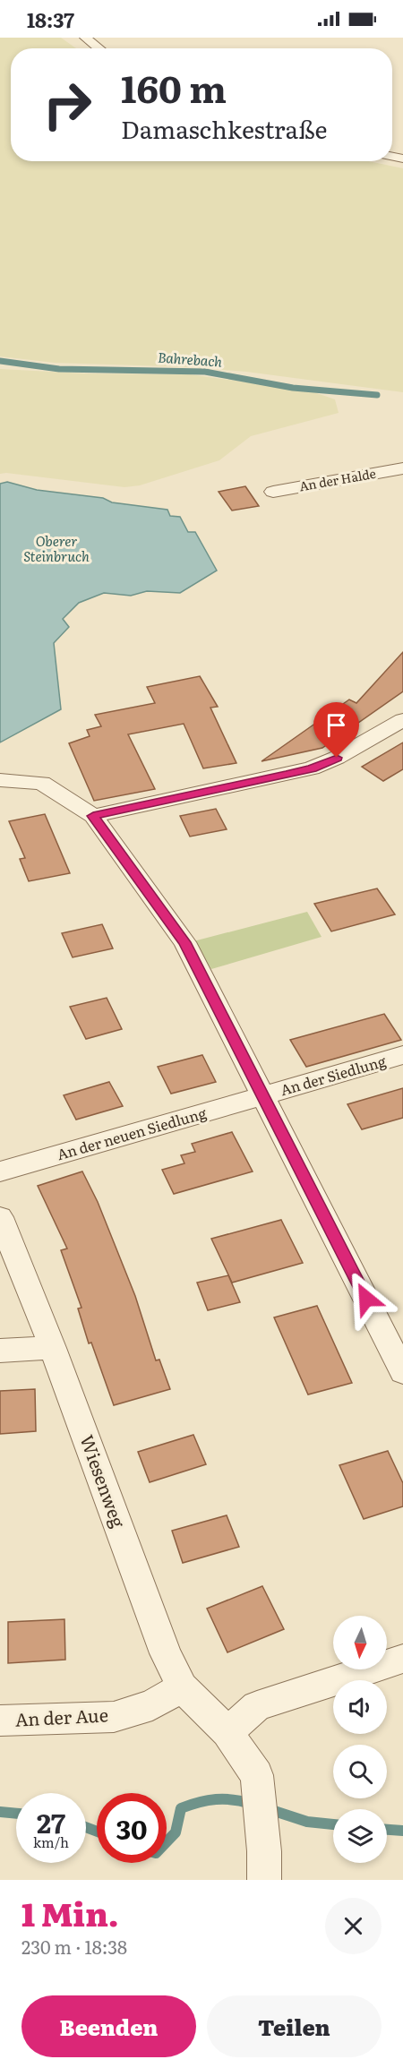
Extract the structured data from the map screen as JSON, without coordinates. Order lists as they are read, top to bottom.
{
  "streets": {
    "street": [
      "An der Halde",
      "An der Siedlung",
      "An der neuen Siedlung",
      "Wiesenweg",
      "An der Aue"
    ]
  },
  "crossings": [
    ["An der Siedlung", "An der neuen Siedlung"],
    ["Wiesenweg", "An der Aue"]
  ],
  "water": ["Bahrebach", "Oberer Steinbruch"],
  "north": "bottom",
  "page": {
    "status": "18:37",
    "turn": ["160 m", "Damaschkestraße"],
    "speed": "27 km/h",
    "limit": "30",
    "heading": ["1 Min.", "230 m · 18:38"],
    "buttons": ["Beenden", "Teilen"]
  }
}
